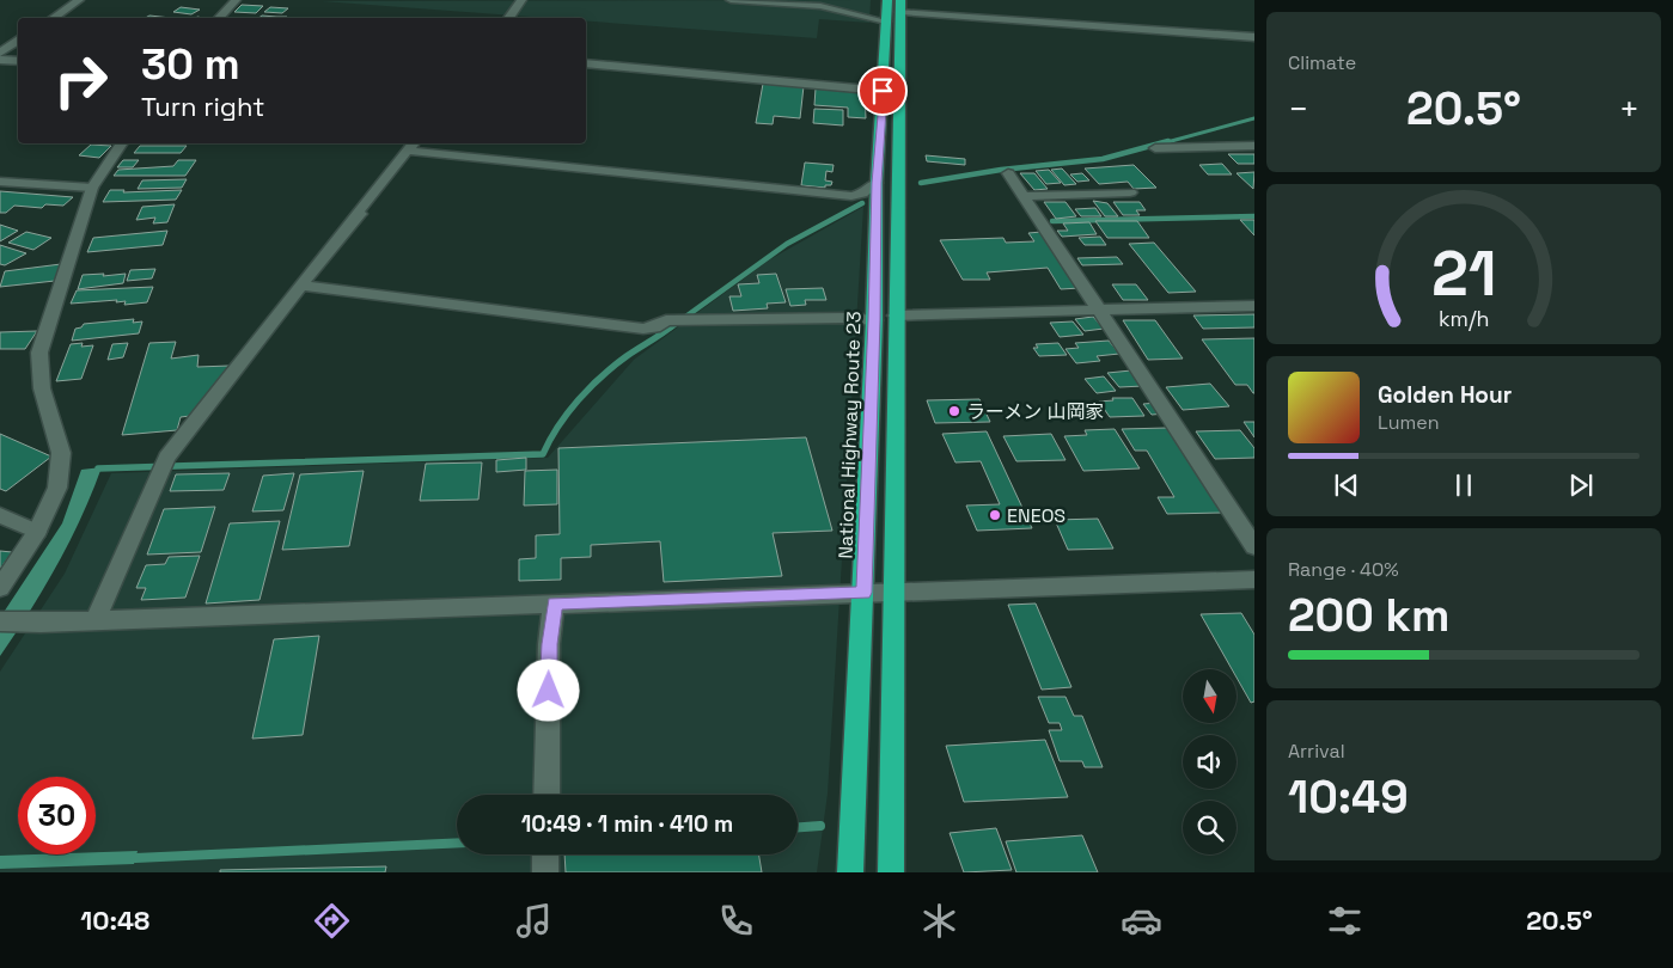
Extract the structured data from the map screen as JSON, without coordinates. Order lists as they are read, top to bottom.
{
  "streets": {
    "highway": ["National Highway Route 23"]
  },
  "places": ["ラーメン 山岡家", "ENEOS"],
  "north": "bottom",
  "page": {
    "tile": [
      "Climate",
      ["Range · 40%", "200 km"],
      ["Arrival", "10:49"]
    ],
    "turn": ["30 m", "Turn right"],
    "heat": ["−", "20.5°", "+"],
    "song": ["Golden Hour", "Lumen"],
    "limit": "30",
    "trip": "10:49 · 1 min · 410 m",
    "tabs": ["10:48", "20.5°"],
    "gauge": ["21", "km/h"]
  }
}
